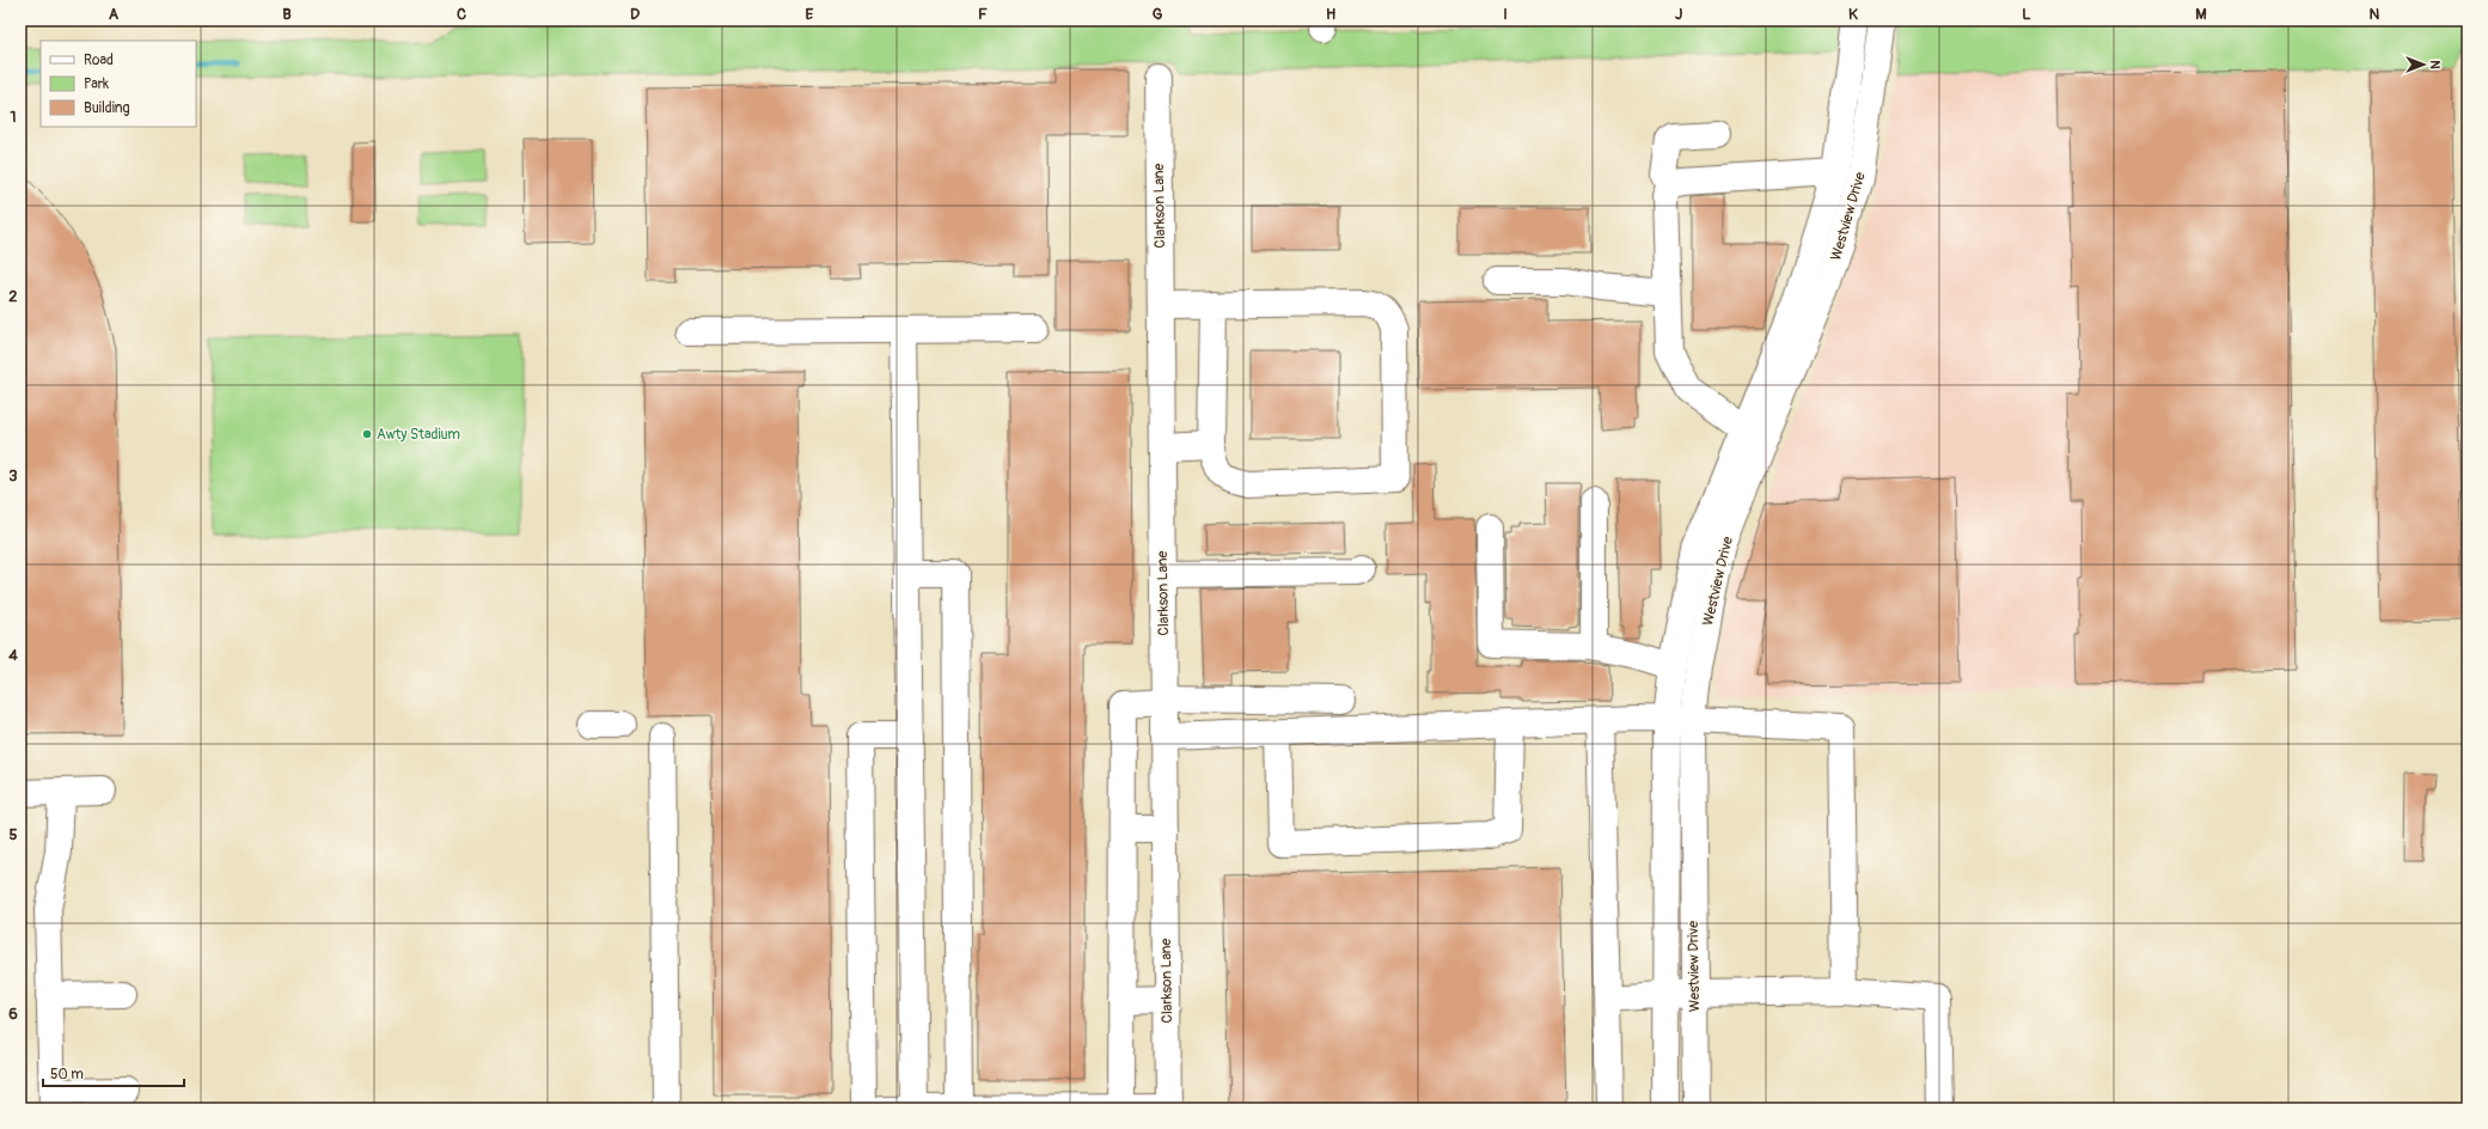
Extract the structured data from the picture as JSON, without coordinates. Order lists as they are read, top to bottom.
{
  "streets": {
    "main road": ["Clarkson Lane", "Westview Drive"]
  },
  "places": ["Awty Stadium"],
  "legend": ["Road", "Park", "Building"],
  "scale_bar": "50 m",
  "north": "right",
  "grid": {
    "columns": [
      "A",
      "B",
      "C",
      "D",
      "E",
      "F",
      "G",
      "H",
      "I",
      "J",
      "K",
      "L",
      "M",
      "N"
    ],
    "rows": [
      "1",
      "2",
      "3",
      "4",
      "5",
      "6"
    ]
  }
}
